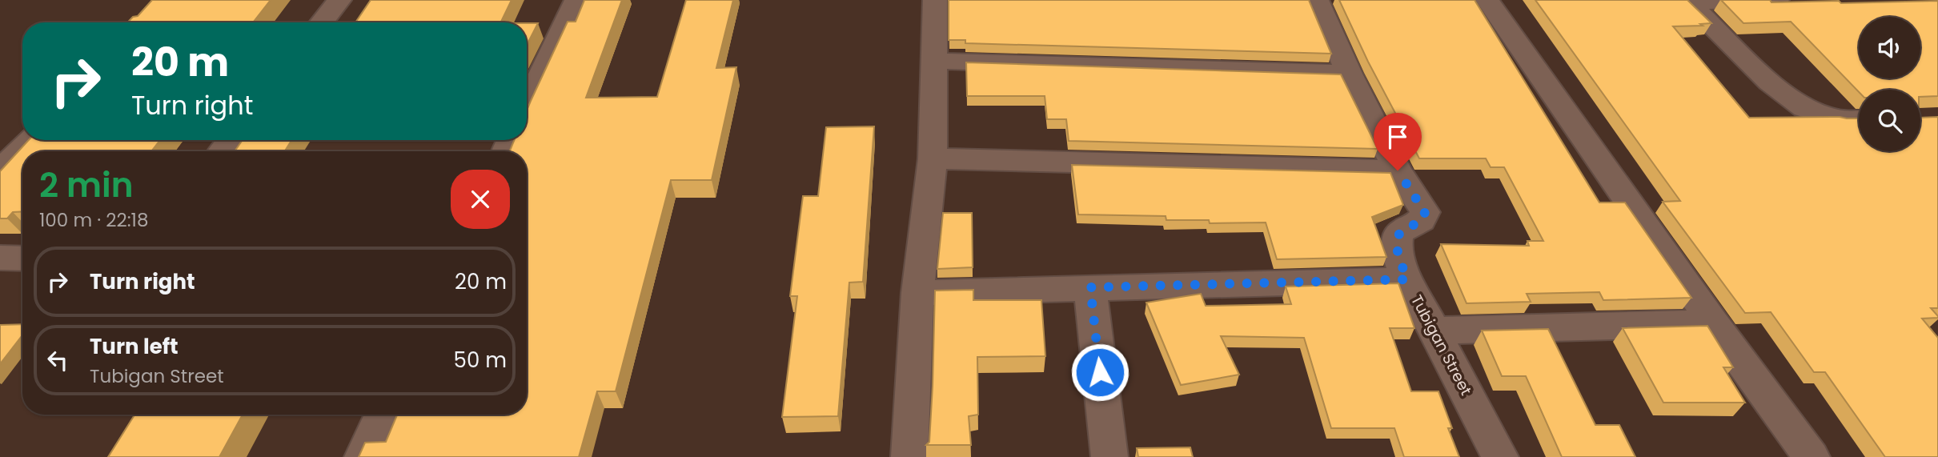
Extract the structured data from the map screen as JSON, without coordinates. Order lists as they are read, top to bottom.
{
  "streets": {
    "street": ["Tubigan Street"]
  },
  "page": {
    "turn": ["20 m", "Turn right"],
    "heading": ["2 min", "100 m · 22:18"],
    "list": [
      {
        "name": "Turn right",
        "value": "20 m"
      },
      {
        "name": "Turn left",
        "note": "Tubigan Street",
        "value": "50 m"
      }
    ]
  }
}
